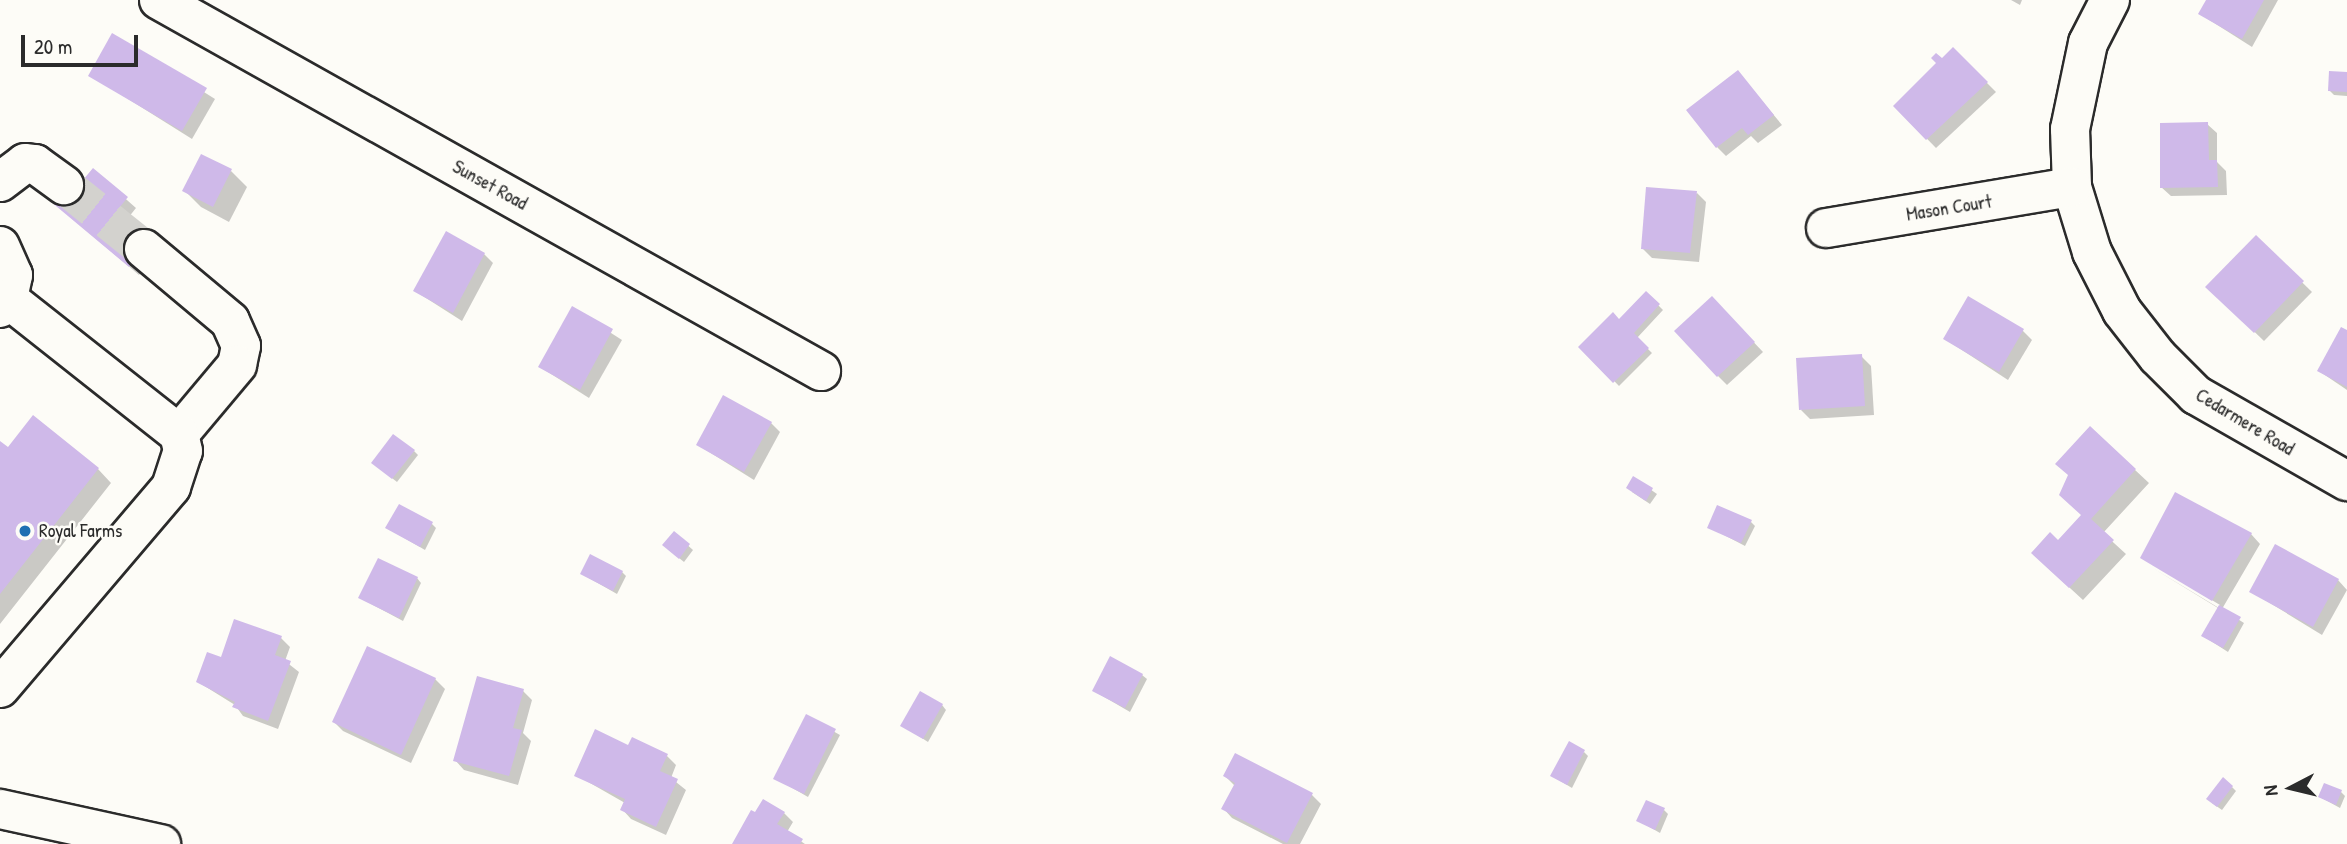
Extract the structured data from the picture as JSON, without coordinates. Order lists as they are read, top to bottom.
{
  "streets": {
    "street": ["Sunset Road", "Mason Court", "Cedarmere Road"]
  },
  "crossings": [
    ["Mason Court", "Cedarmere Road"]
  ],
  "places": ["Royal Farms"],
  "scale_bar": "20 m",
  "north": "left"
}
